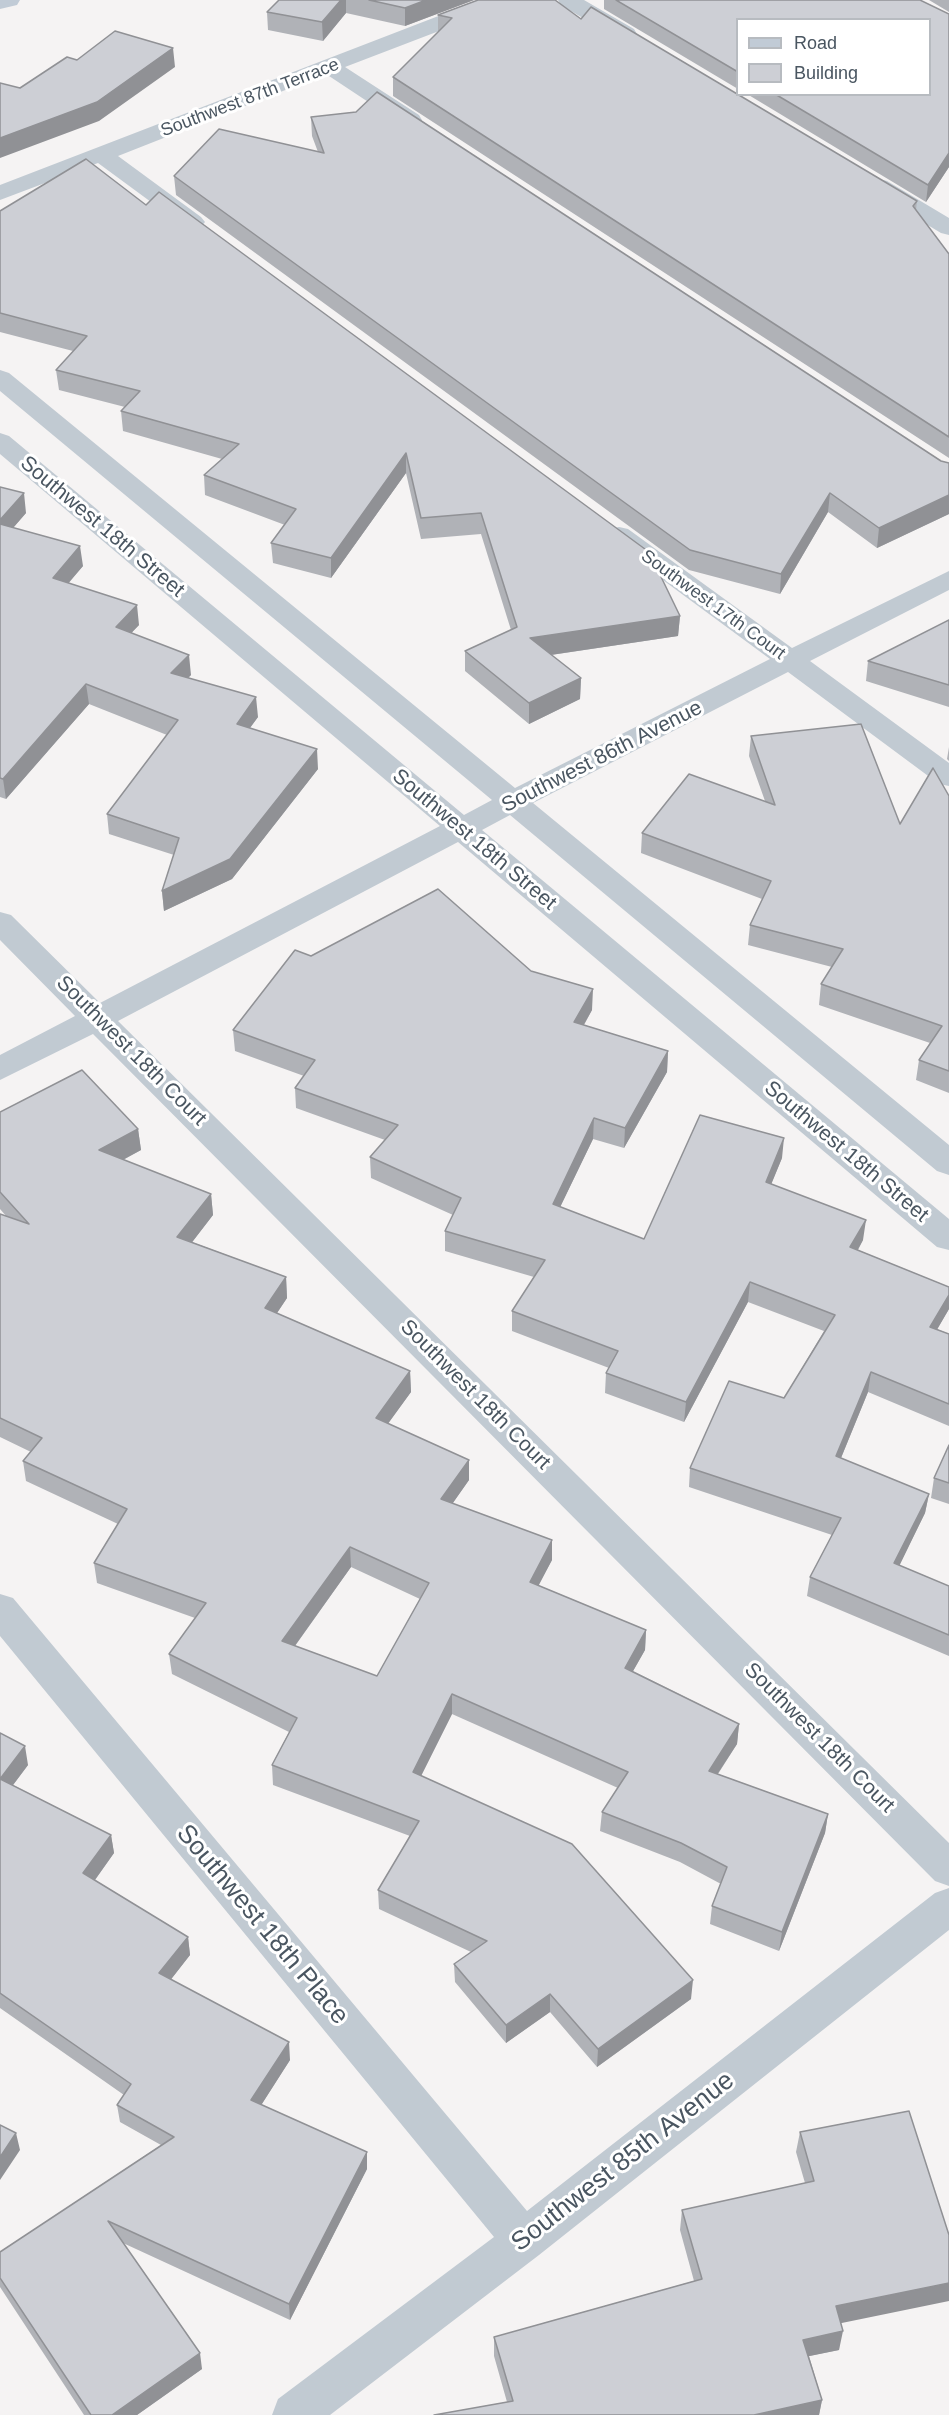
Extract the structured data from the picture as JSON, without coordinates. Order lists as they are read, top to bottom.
{
  "streets": {
    "street": [
      "Southwest 87th Terrace",
      "Southwest 18th Street",
      "Southwest 17th Court",
      "Southwest 86th Avenue",
      "Southwest 18th Court",
      "Southwest 18th Place",
      "Southwest 85th Avenue"
    ]
  },
  "crossings": [
    ["Southwest 18th Street", "Southwest 86th Avenue"],
    ["Southwest 17th Court", "Southwest 86th Avenue"],
    ["Southwest 86th Avenue", "Southwest 18th Court"],
    ["Southwest 18th Place", "Southwest 85th Avenue"]
  ],
  "legend": ["Road", "Building"]
}
